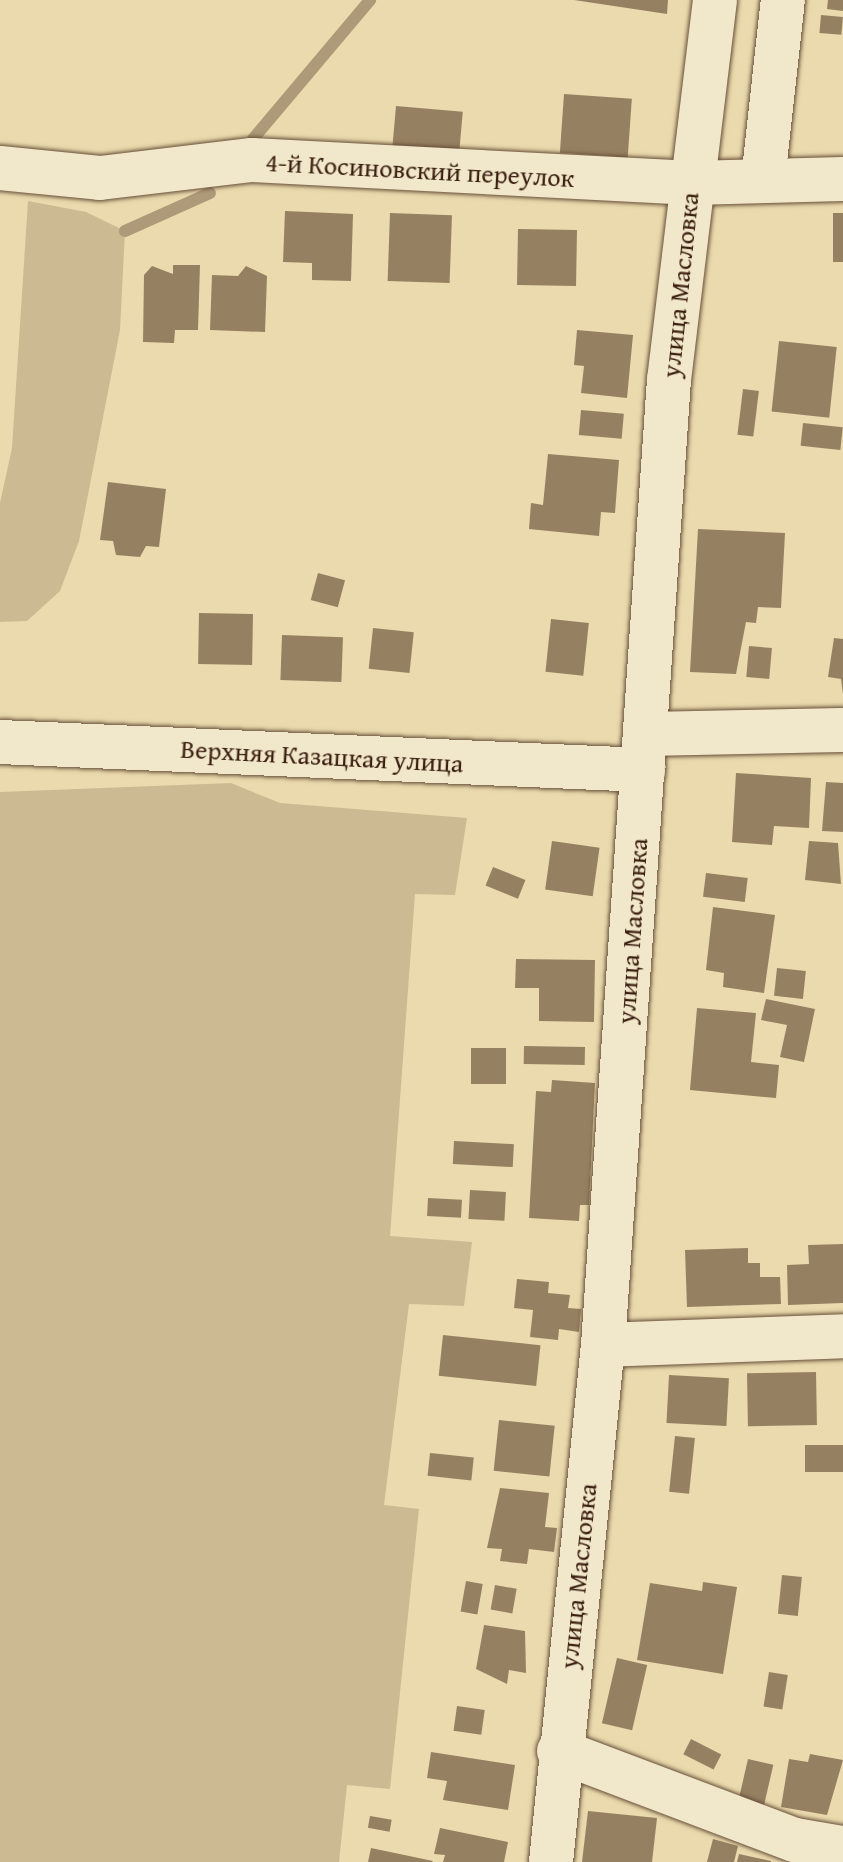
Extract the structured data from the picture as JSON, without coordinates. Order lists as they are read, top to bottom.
{
  "streets": {
    "street": ["4-й Косиновский переулок", "улица Масловка", "Верхняя Казацкая улица"]
  },
  "crossings": [
    ["4-й Косиновский переулок", "улица Масловка"],
    ["улица Масловка", "Верхняя Казацкая улица"]
  ]
}
